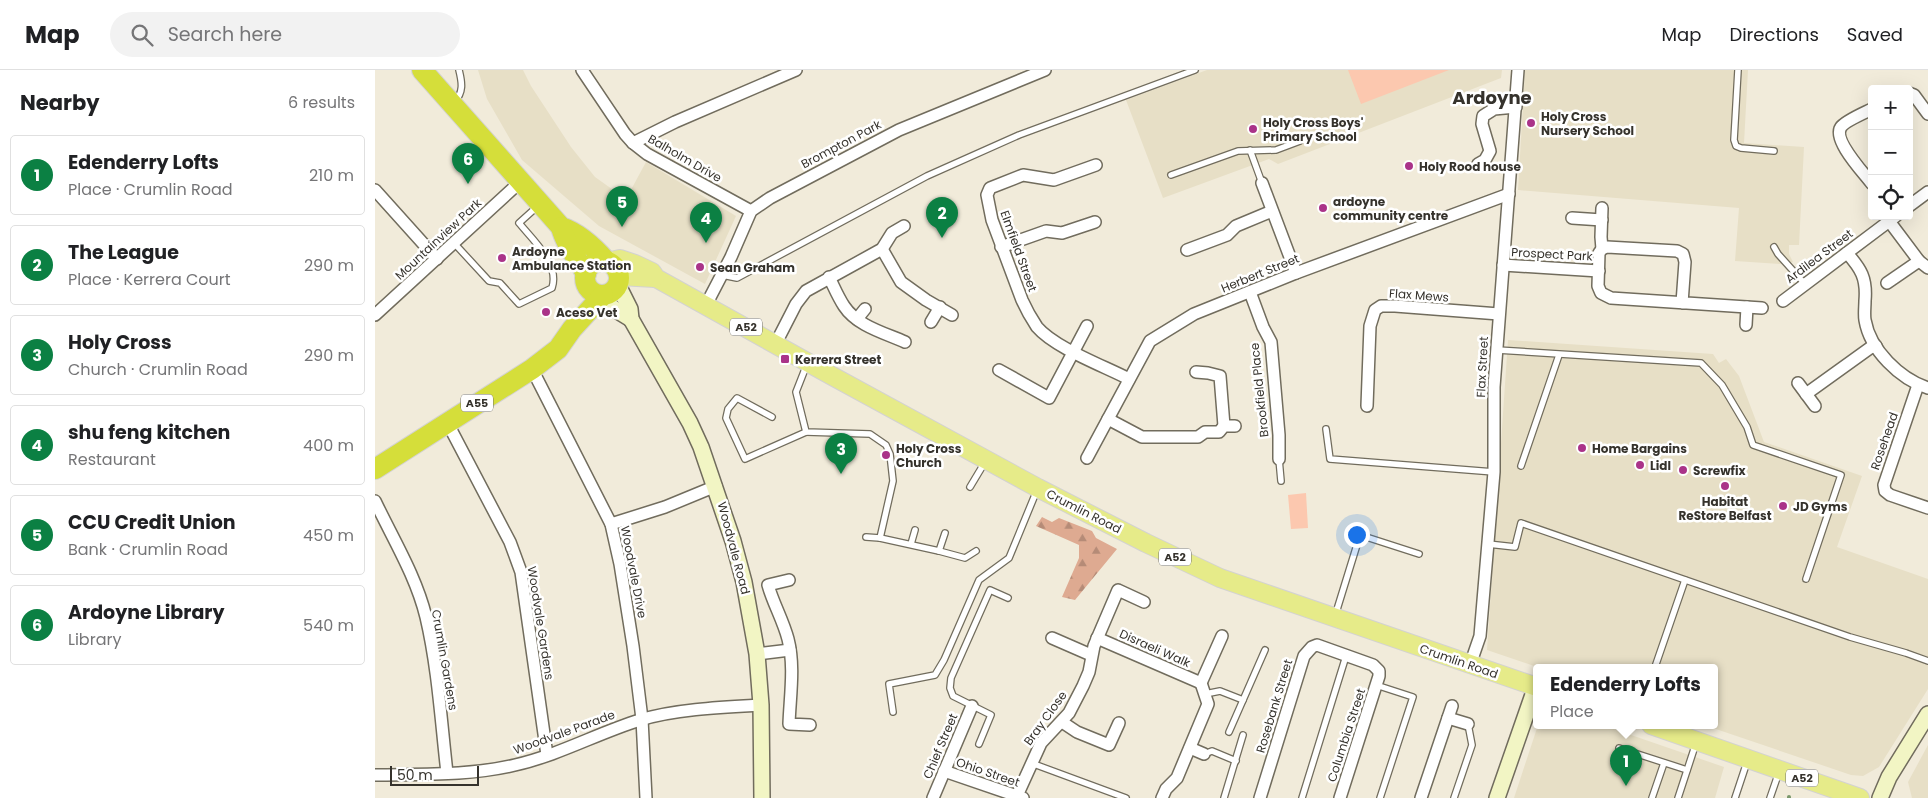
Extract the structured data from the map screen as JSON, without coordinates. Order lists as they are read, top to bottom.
{
  "streets": {
    "highway": ["A55"],
    "main road": ["A52", "Crumlin Road", "Woodvale Road"],
    "street": [
      "Brompton Park",
      "Balholm Drive",
      "Mountainview Park",
      "Elmfield Street",
      "Prospect Park",
      "Ardilea Street",
      "Herbert Street",
      "Flax Mews",
      "Flax Street",
      "Brookfield Place",
      "Rosehead",
      "Woodvale Drive",
      "Woodvale Gardens",
      "Disraeli Walk",
      "Crumlin Gardens",
      "Rosebank Street",
      "Bray Close",
      "Woodvale Parade",
      "Columbia Street",
      "Chief Street",
      "Ohio Street"
    ]
  },
  "crossings": [
    ["Brompton Park", "Balholm Drive"],
    ["Elmfield Street", "Herbert Street"],
    ["Prospect Park", "Flax Street"],
    ["Ardilea Street", "Rosehead"],
    ["Herbert Street", "Flax Street"],
    ["Herbert Street", "Brookfield Place"],
    ["Flax Mews", "Flax Street"],
    ["Flax Street", "Crumlin Road"],
    ["A55", "Crumlin Road"],
    ["A55", "Woodvale Road"],
    ["A55", "Woodvale Drive"],
    ["A55", "Woodvale Gardens"],
    ["Crumlin Road", "Woodvale Road"],
    ["Woodvale Road", "Woodvale Parade"],
    ["Woodvale Drive", "Woodvale Parade"],
    ["Woodvale Gardens", "Woodvale Parade"],
    ["Disraeli Walk", "Bray Close"],
    ["Crumlin Gardens", "Woodvale Parade"],
    ["Rosebank Street", "Columbia Street"],
    ["Bray Close", "Ohio Street"],
    ["Chief Street", "Ohio Street"]
  ],
  "districts": ["Ardoyne"],
  "places": {
    "other": [
      "Holy Cross Nursery School",
      "Holy Cross Boys' Primary School",
      "Holy Rood house",
      "ardoyne community centre",
      "Ardoyne Ambulance Station",
      "Sean Graham",
      "Aceso Vet",
      "Home Bargains",
      "Holy Cross Church",
      "Lidl",
      "Screwfix",
      "Habitat ReStore Belfast",
      "JD Gyms"
    ],
    "transit": ["Kerrera Street"]
  },
  "scale_bar": "50 m",
  "page": {
    "header": "Map",
    "search": "Search here",
    "nav": ["Map", "Directions", "Saved"],
    "heading": ["Nearby", "6 results"],
    "map_buttons": ["+", "−"],
    "list": [
      {
        "mark": "1",
        "name": "Edenderry Lofts",
        "note": "Place · Crumlin Road",
        "value": "210 m"
      },
      {
        "mark": "2",
        "name": "The League",
        "note": "Place · Kerrera Court",
        "value": "290 m"
      },
      {
        "mark": "3",
        "name": "Holy Cross",
        "note": "Church · Crumlin Road",
        "value": "290 m"
      },
      {
        "mark": "4",
        "name": "shu feng kitchen",
        "note": "Restaurant",
        "value": "400 m"
      },
      {
        "mark": "5",
        "name": "CCU Credit Union",
        "note": "Bank · Crumlin Road",
        "value": "450 m"
      },
      {
        "mark": "6",
        "name": "Ardoyne Library",
        "note": "Library",
        "value": "540 m"
      }
    ],
    "pins": [
      "6",
      "5",
      "2",
      "4",
      "3",
      "1"
    ],
    "popup": ["Edenderry Lofts", "Place"],
    "scale": "50 m"
  }
}
